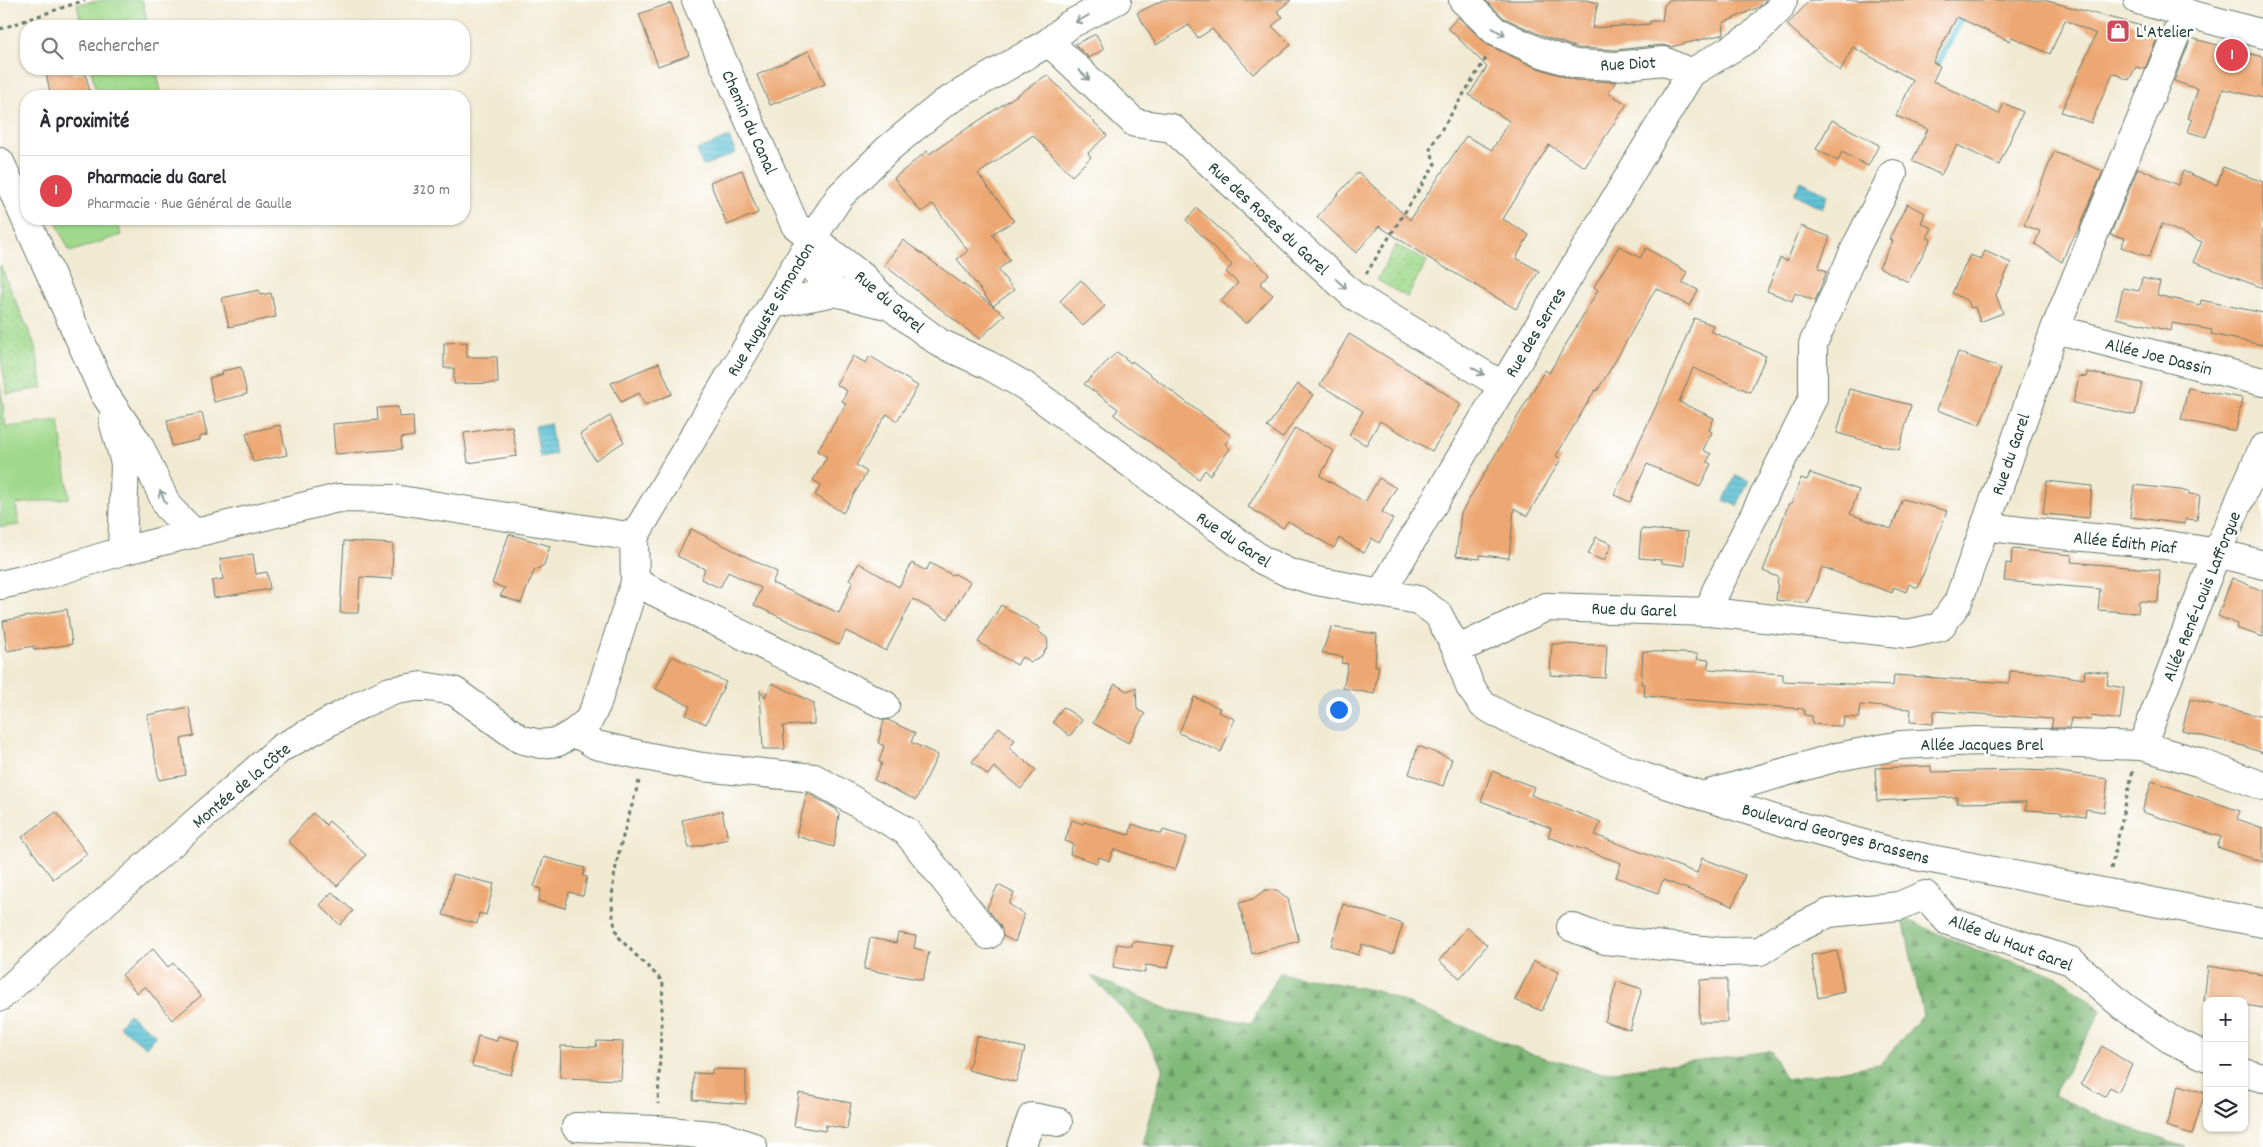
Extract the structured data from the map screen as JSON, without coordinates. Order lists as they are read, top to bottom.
{
  "streets": {
    "street": [
      "Rue Diot",
      "Chemin du Canal",
      "Rue des Roses du Garel",
      "Rue du Garel",
      "Rue Auguste Simondon",
      "Rue des Serres",
      "Allée Joe Dassin",
      "Allée Édith Piaf",
      "Allée René-Louis Lafforgue",
      "Allée Jacques Brel",
      "Montée de la Côte",
      "Boulevard Georges Brassens",
      "Allée du Haut Garel"
    ]
  },
  "crossings": [
    ["Rue Diot", "Rue des Serres"],
    ["Chemin du Canal", "Rue du Garel"],
    ["Chemin du Canal", "Rue Auguste Simondon"],
    ["Rue des Roses du Garel", "Rue Auguste Simondon"],
    ["Rue des Roses du Garel", "Rue des Serres"],
    ["Rue du Garel", "Rue Auguste Simondon"],
    ["Rue du Garel", "Rue des Serres"],
    ["Rue du Garel", "Allée Joe Dassin"],
    ["Rue du Garel", "Allée Édith Piaf"],
    ["Rue du Garel", "Boulevard Georges Brassens"],
    ["Allée Édith Piaf", "Allée René-Louis Lafforgue"],
    ["Allée René-Louis Lafforgue", "Allée Jacques Brel"],
    ["Allée Jacques Brel", "Boulevard Georges Brassens"]
  ],
  "one_way": ["Rue des Roses du Garel"],
  "places": {
    "shop": ["L'Atelier"]
  },
  "page": {
    "search": "Rechercher",
    "pins": "1",
    "heading": "À proximité",
    "list": [
      {
        "mark": "1",
        "name": "Pharmacie du Garel",
        "note": "Pharmacie · Rue Général de Gaulle",
        "value": "320 m"
      }
    ],
    "map_buttons": ["+", "−"]
  }
}
